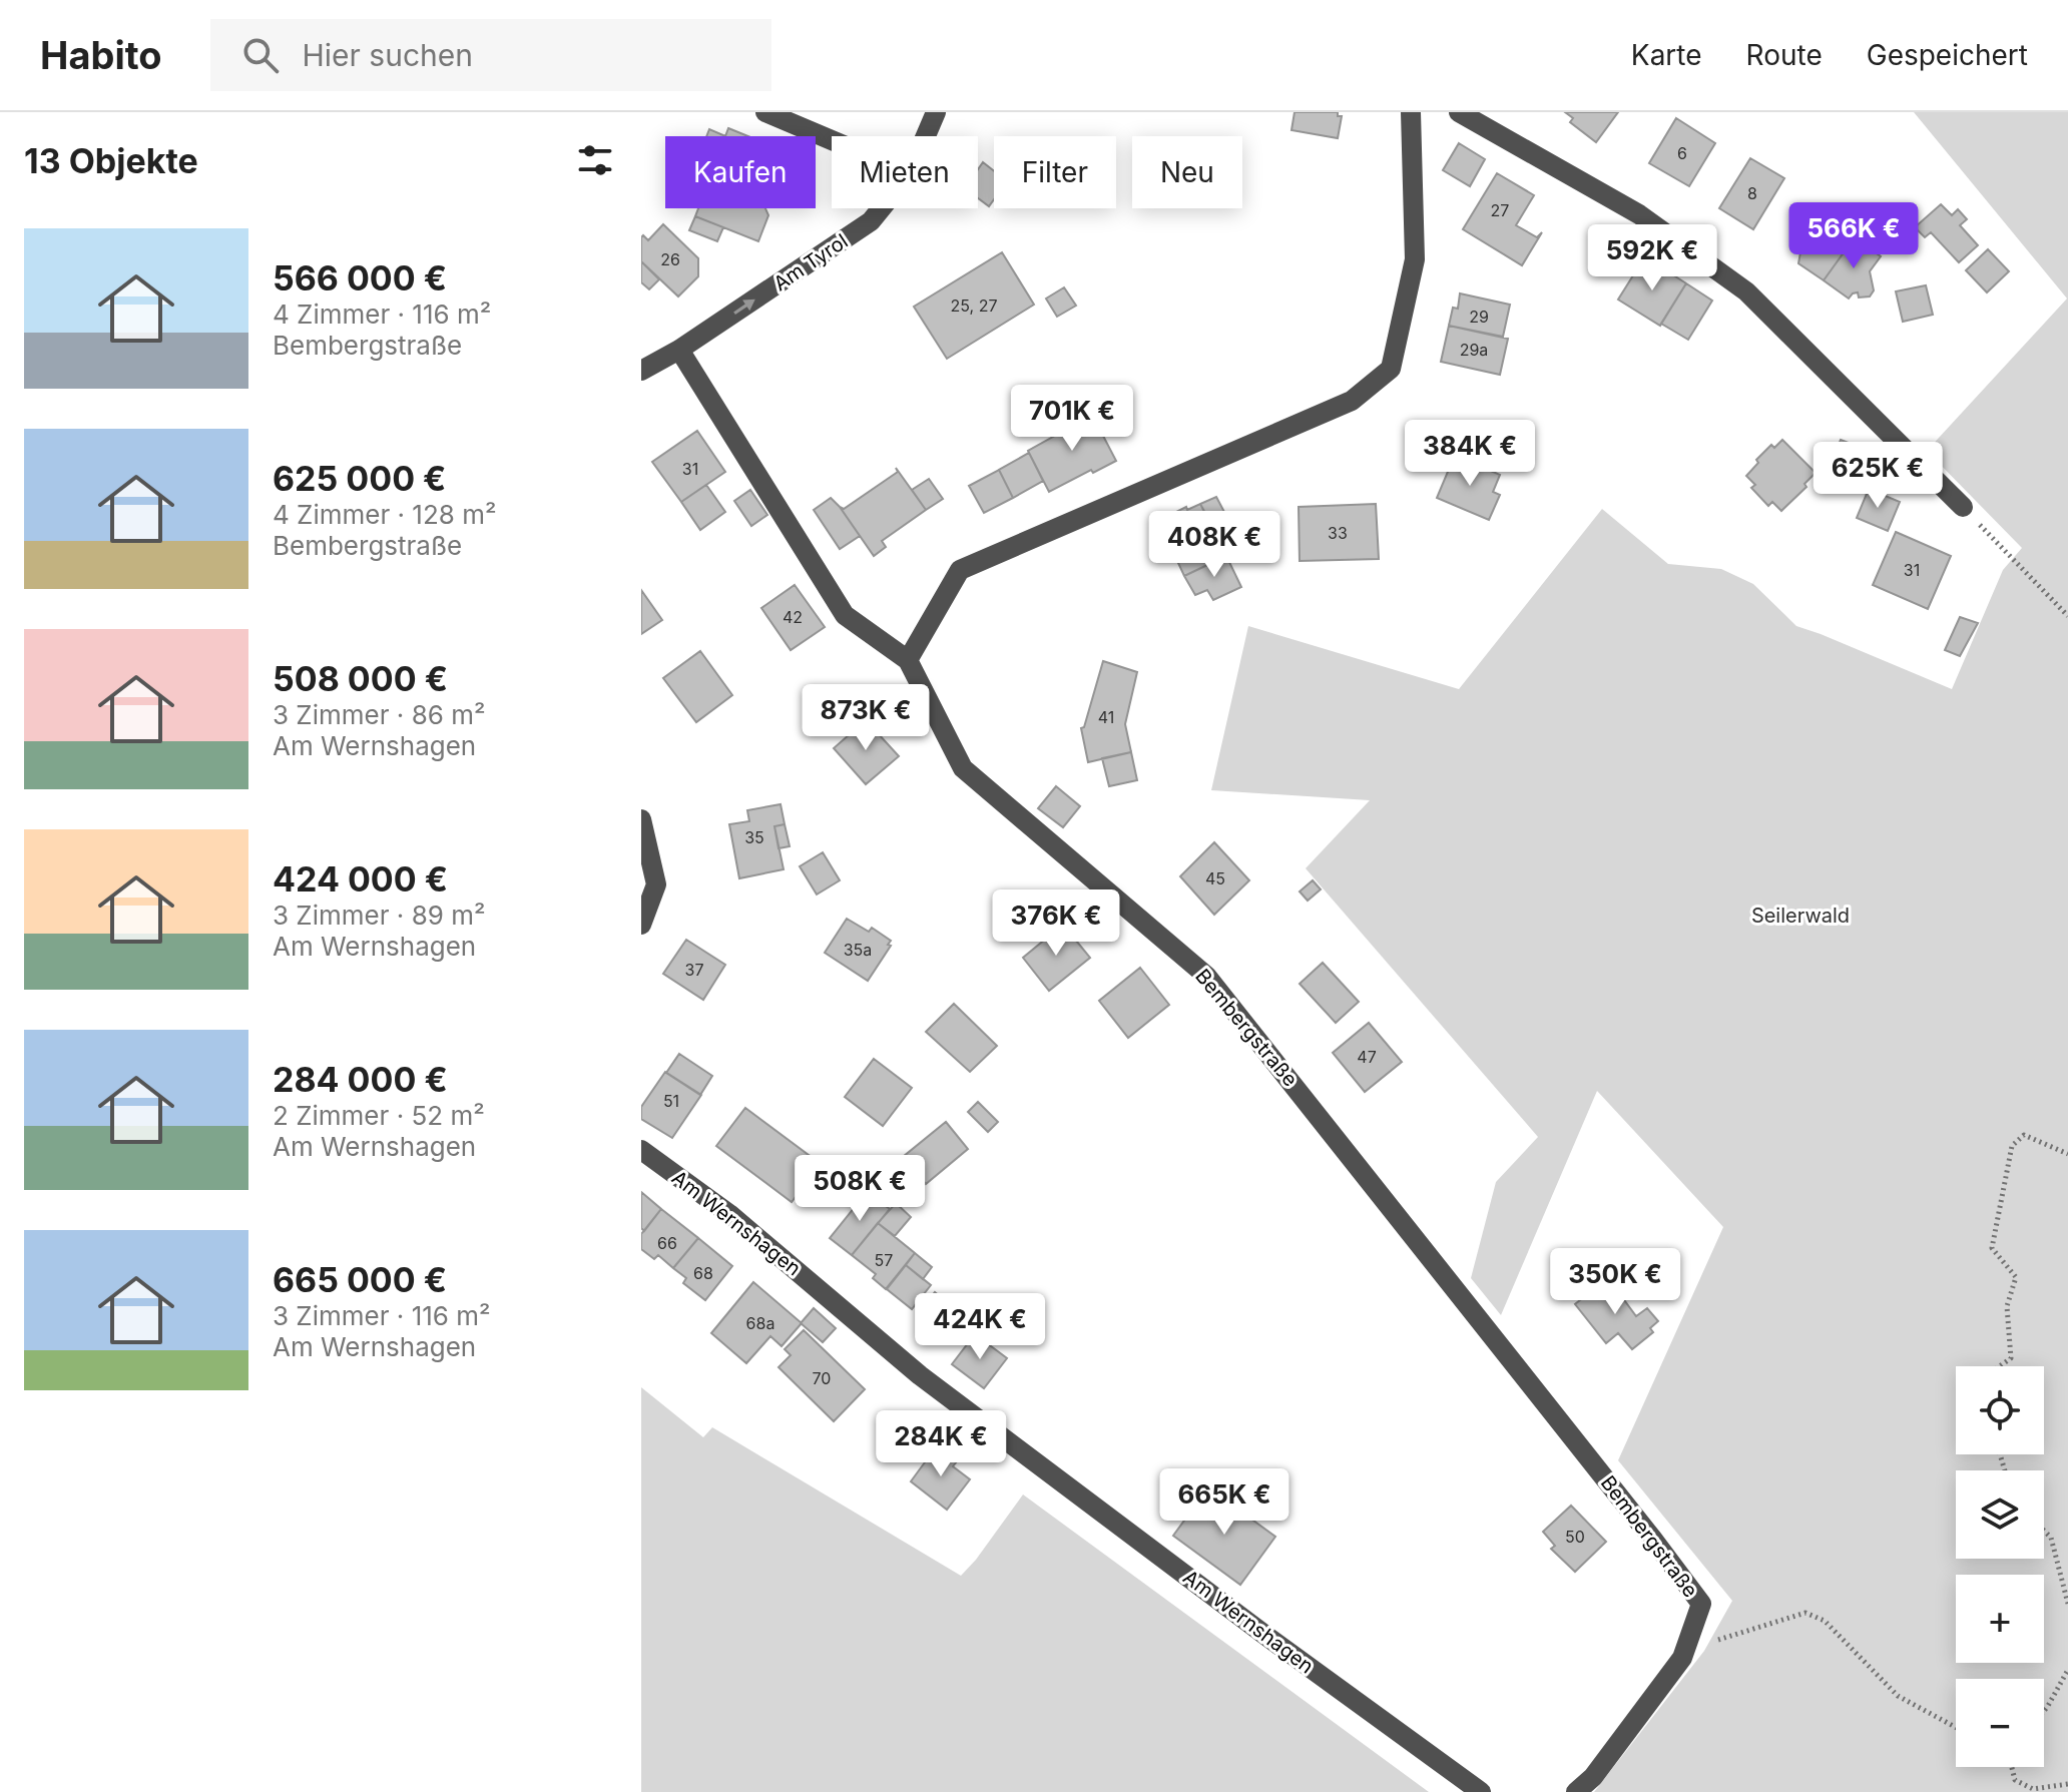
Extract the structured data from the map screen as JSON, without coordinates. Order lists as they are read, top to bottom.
{
  "streets": {
    "street": ["Am Tyrol", "Bembergstraße", "Am Wernshagen"]
  },
  "one_way": ["Am Tyrol"],
  "parks": ["Seilerwald"],
  "house_numbers": [
    "6",
    "8",
    "27",
    "26",
    "25, 27",
    "29",
    "29a",
    "31",
    "33",
    "31",
    "42",
    "41",
    "35",
    "45",
    "35a",
    "37",
    "47",
    "51",
    "66",
    "57",
    "68",
    "68a",
    "70",
    "50"
  ],
  "page": {
    "header": "Habito",
    "search": "Hier suchen",
    "nav": ["Karte", "Route", "Gespeichert"],
    "heading": "13 Objekte",
    "chip": [
      "Kaufen",
      "Mieten",
      "Filter",
      "Neu"
    ],
    "price": [
      "566K €",
      "592K €",
      "701K €",
      "384K €",
      "625K €",
      "408K €",
      "873K €",
      "376K €",
      "508K €",
      "350K €",
      "424K €",
      "284K €",
      "665K €"
    ],
    "list": [
      {
        "name": "566 000 €",
        "note": "4 Zimmer · 116 m² · Bembergstraße"
      },
      {
        "name": "625 000 €",
        "note": "4 Zimmer · 128 m² · Bembergstraße"
      },
      {
        "name": "508 000 €",
        "note": "3 Zimmer · 86 m² · Am Wernshagen"
      },
      {
        "name": "424 000 €",
        "note": "3 Zimmer · 89 m² · Am Wernshagen"
      },
      {
        "name": "284 000 €",
        "note": "2 Zimmer · 52 m² · Am Wernshagen"
      },
      {
        "name": "665 000 €",
        "note": "3 Zimmer · 116 m² · Am Wernshagen"
      }
    ],
    "map_buttons": ["+", "−"]
  }
}
